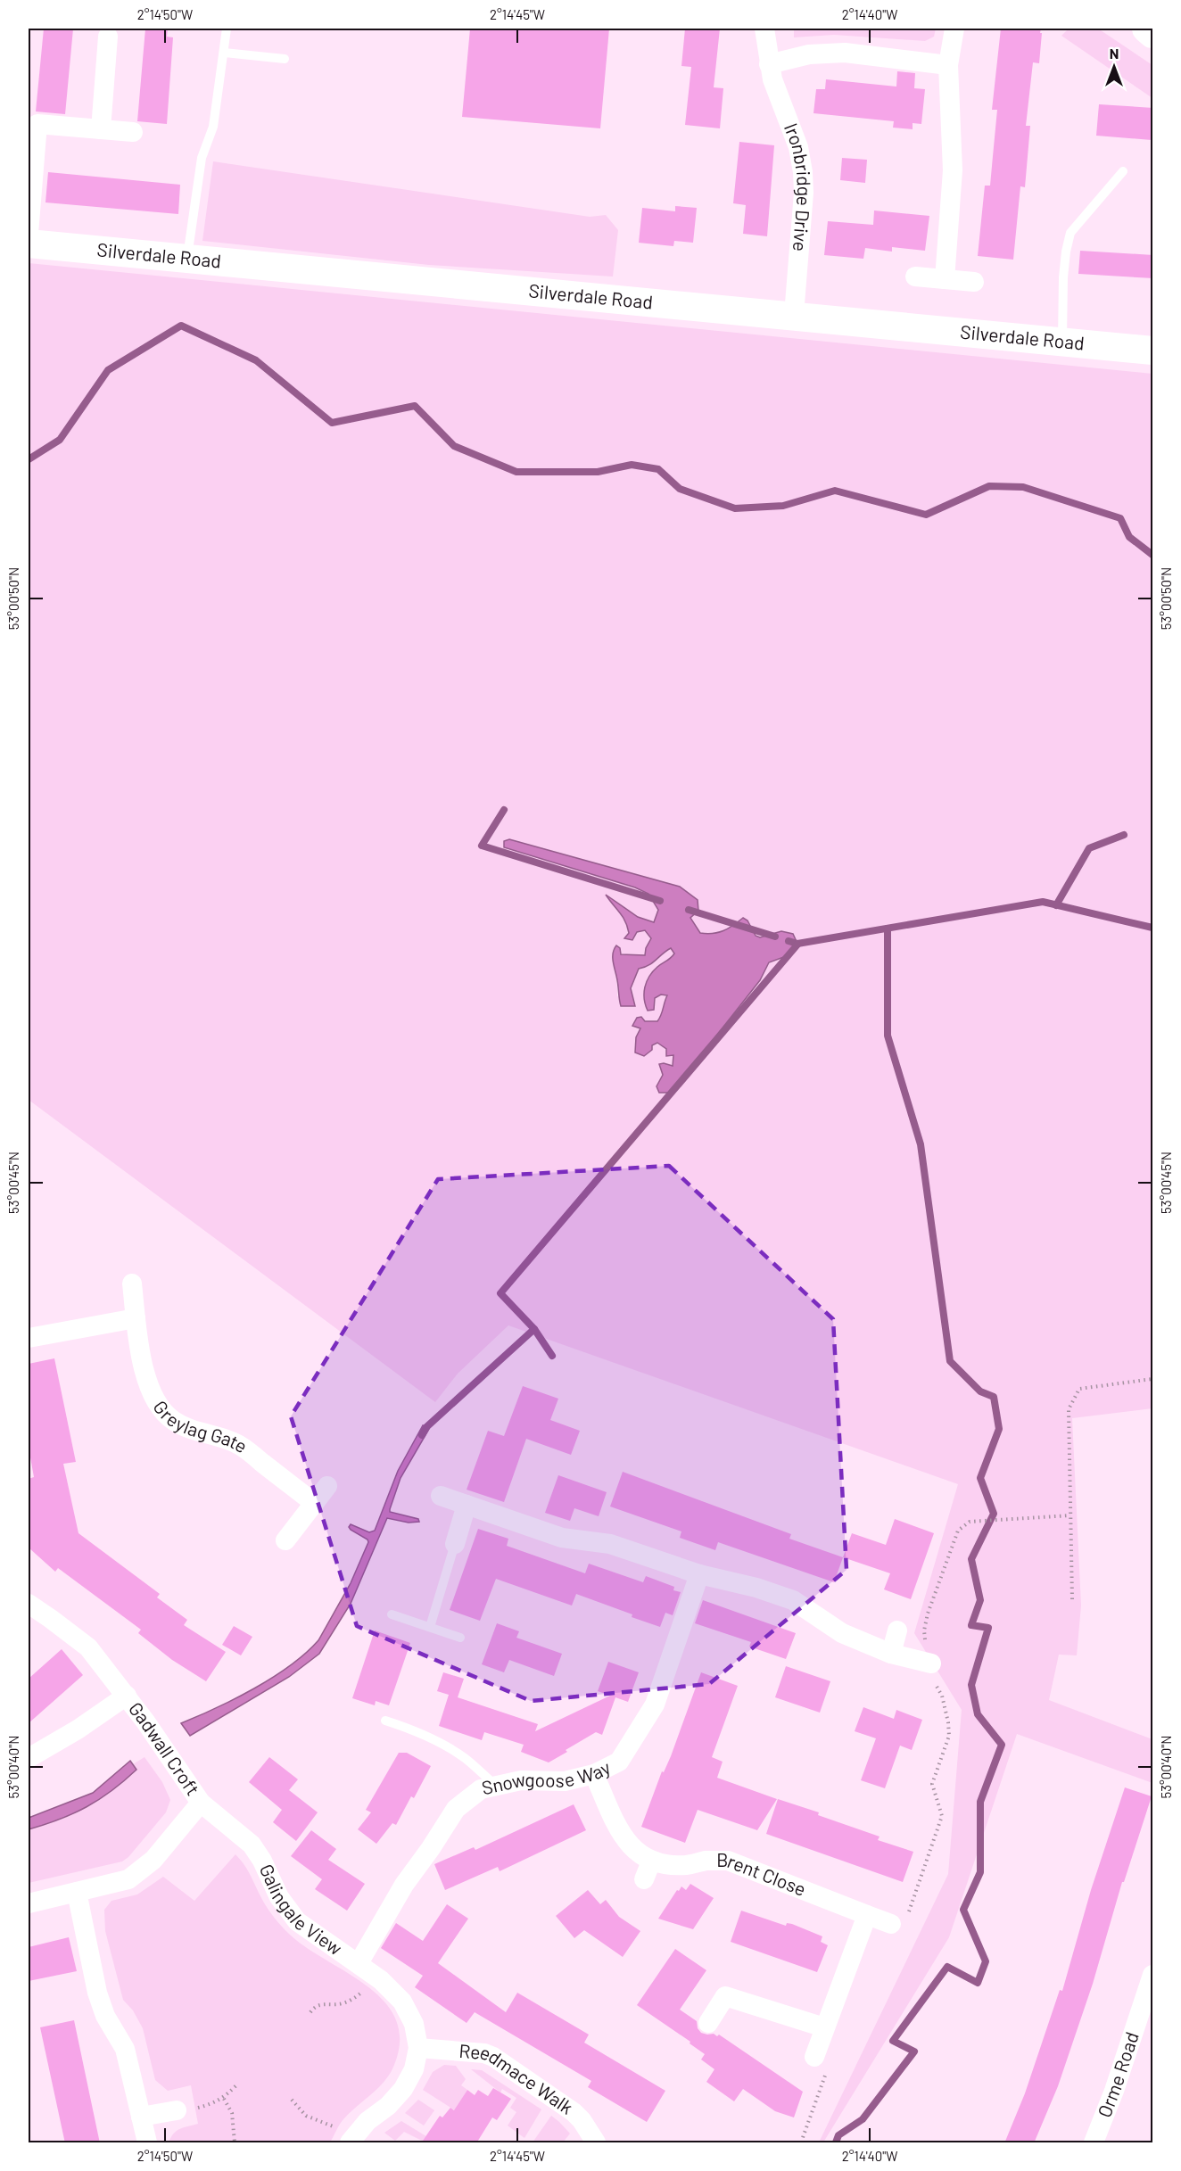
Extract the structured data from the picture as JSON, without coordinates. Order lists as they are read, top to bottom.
{
  "streets": {
    "main road": ["Silverdale Road"],
    "street": [
      "Ironbridge Drive",
      "Greylag Gate",
      "Gadwall Croft",
      "Snowgoose Way",
      "Brent Close",
      "Galingale View",
      "Orme Road",
      "Reedmace Walk"
    ]
  },
  "crossings": [
    ["Ironbridge Drive", "Silverdale Road"],
    ["Gadwall Croft", "Galingale View"],
    ["Snowgoose Way", "Brent Close"],
    ["Snowgoose Way", "Galingale View"],
    ["Galingale View", "Reedmace Walk"]
  ],
  "north": "top",
  "coordinates": [
    "2°14'50\"W",
    "2°14'45\"W",
    "2°14'40\"W",
    "53°00'50\"N",
    "53°00'45\"N",
    "53°00'40\"N"
  ]
}
